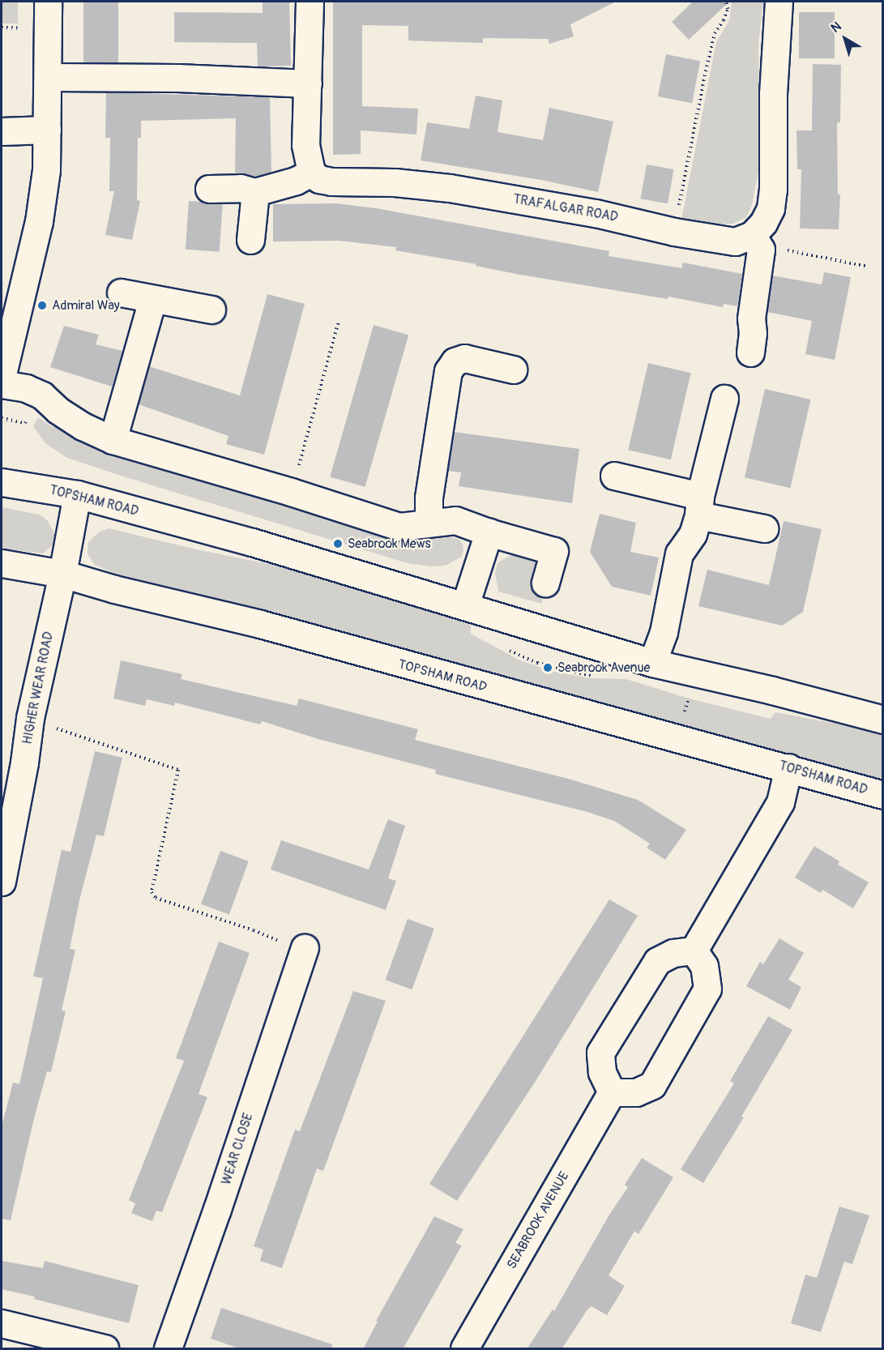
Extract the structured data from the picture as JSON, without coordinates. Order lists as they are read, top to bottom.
{
  "streets": {
    "street": [
      "TRAFALGAR ROAD",
      "TOPSHAM ROAD",
      "HIGHER WEAR ROAD",
      "WEAR CLOSE",
      "SEABROOK AVENUE"
    ]
  },
  "crossings": [
    ["TOPSHAM ROAD", "HIGHER WEAR ROAD"]
  ],
  "places": ["Admiral Way", "Seabrook Mews", "Seabrook Avenue"],
  "north": "top left"
}
